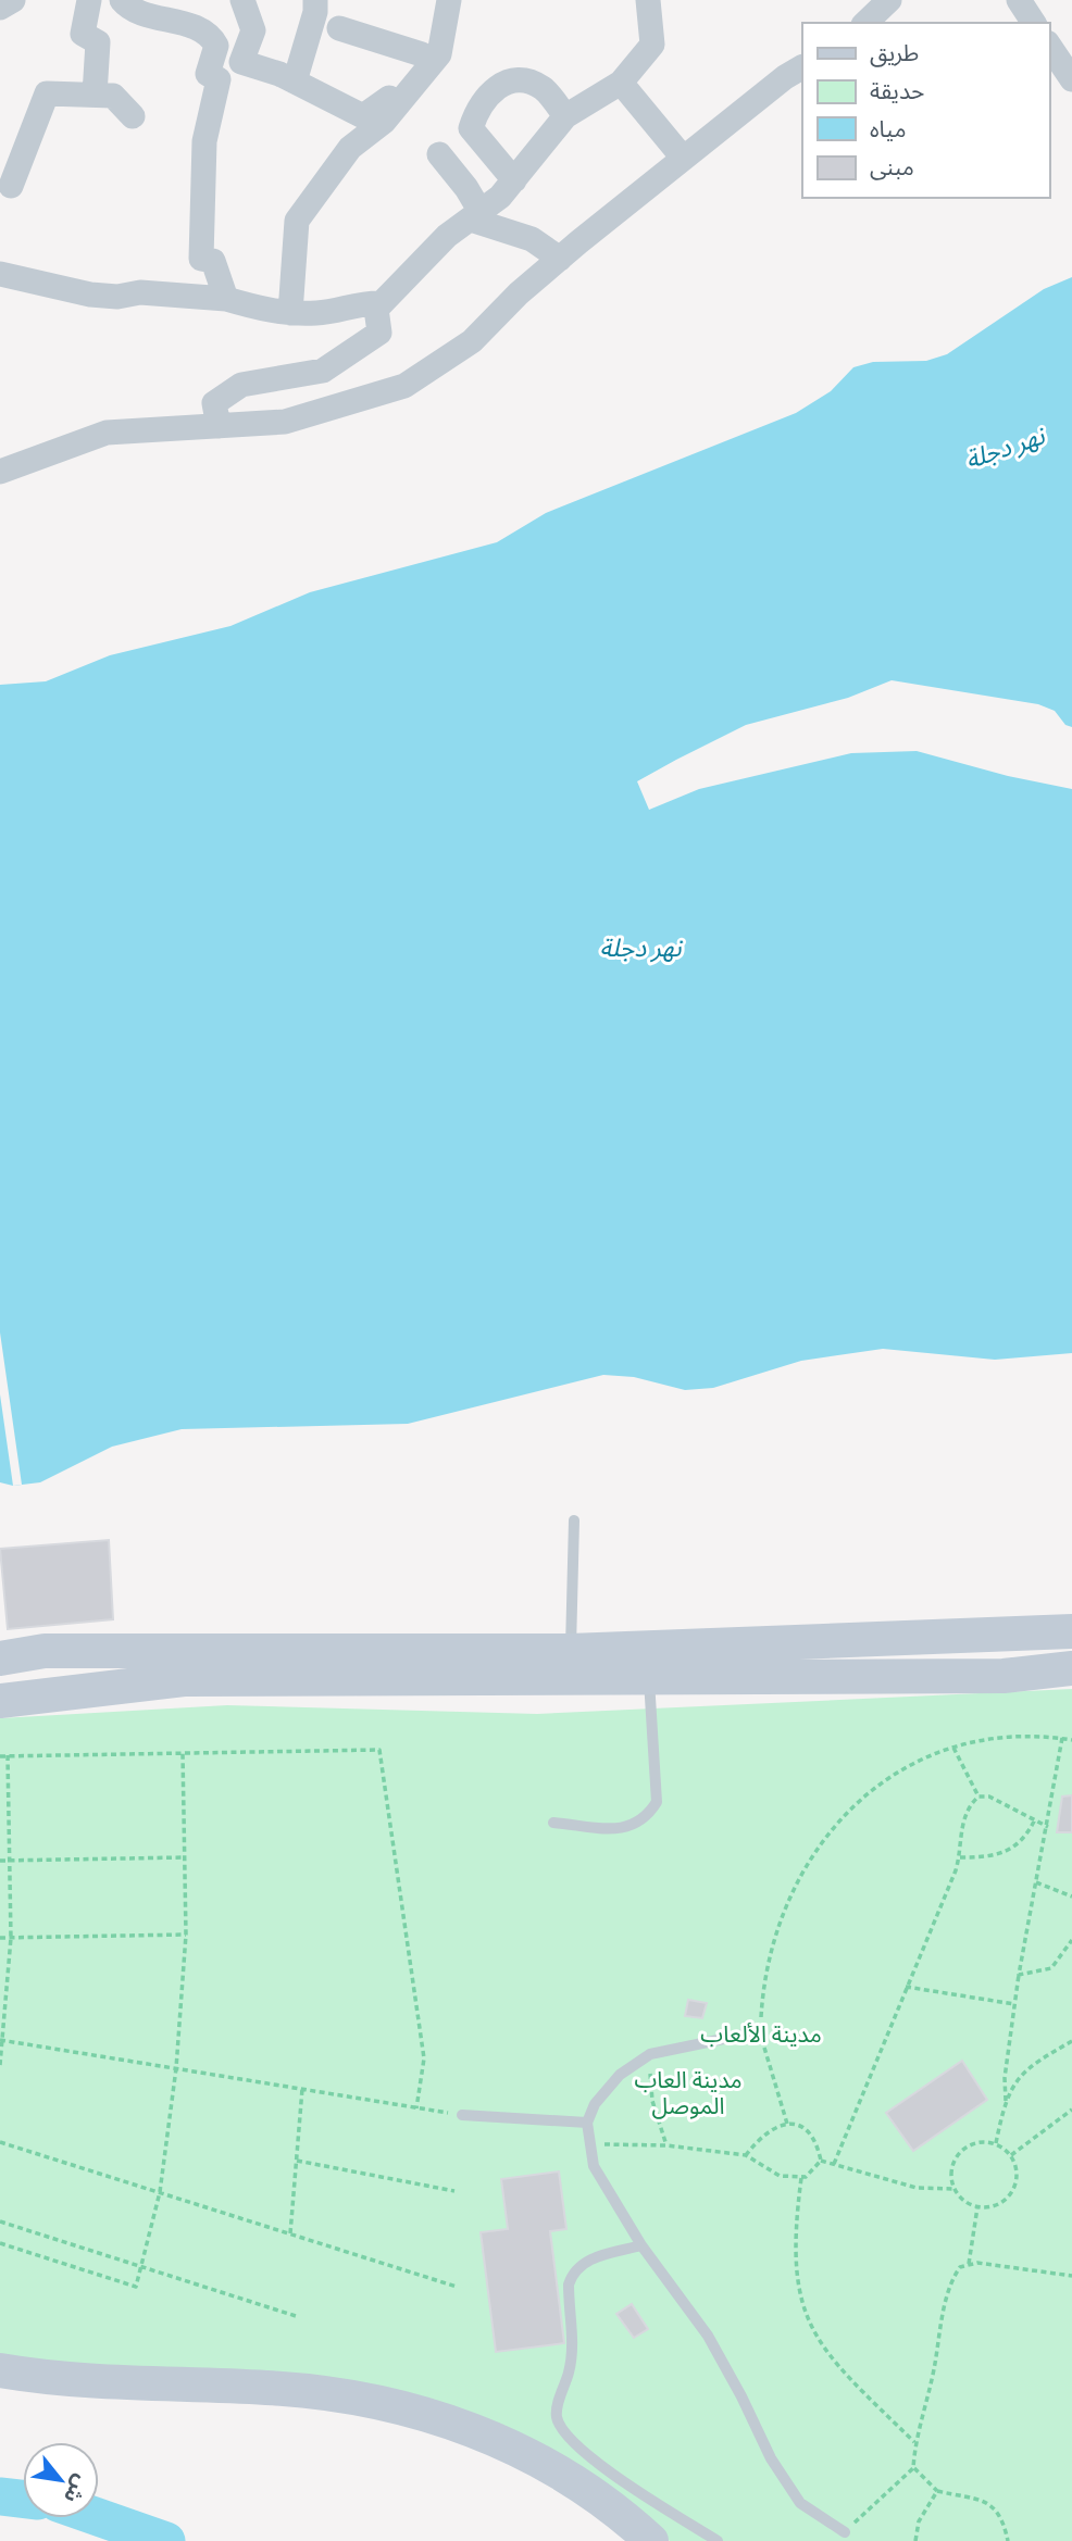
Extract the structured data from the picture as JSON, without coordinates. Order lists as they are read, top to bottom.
{
  "water": ["نهر دجلة"],
  "parks": ["مدينة الألعاب", "مدينة العاب الموصل"],
  "legend": [
    "طريق",
    "حديقة",
    "مياه",
    "مبنى"
  ],
  "north": "bottom right"
}
